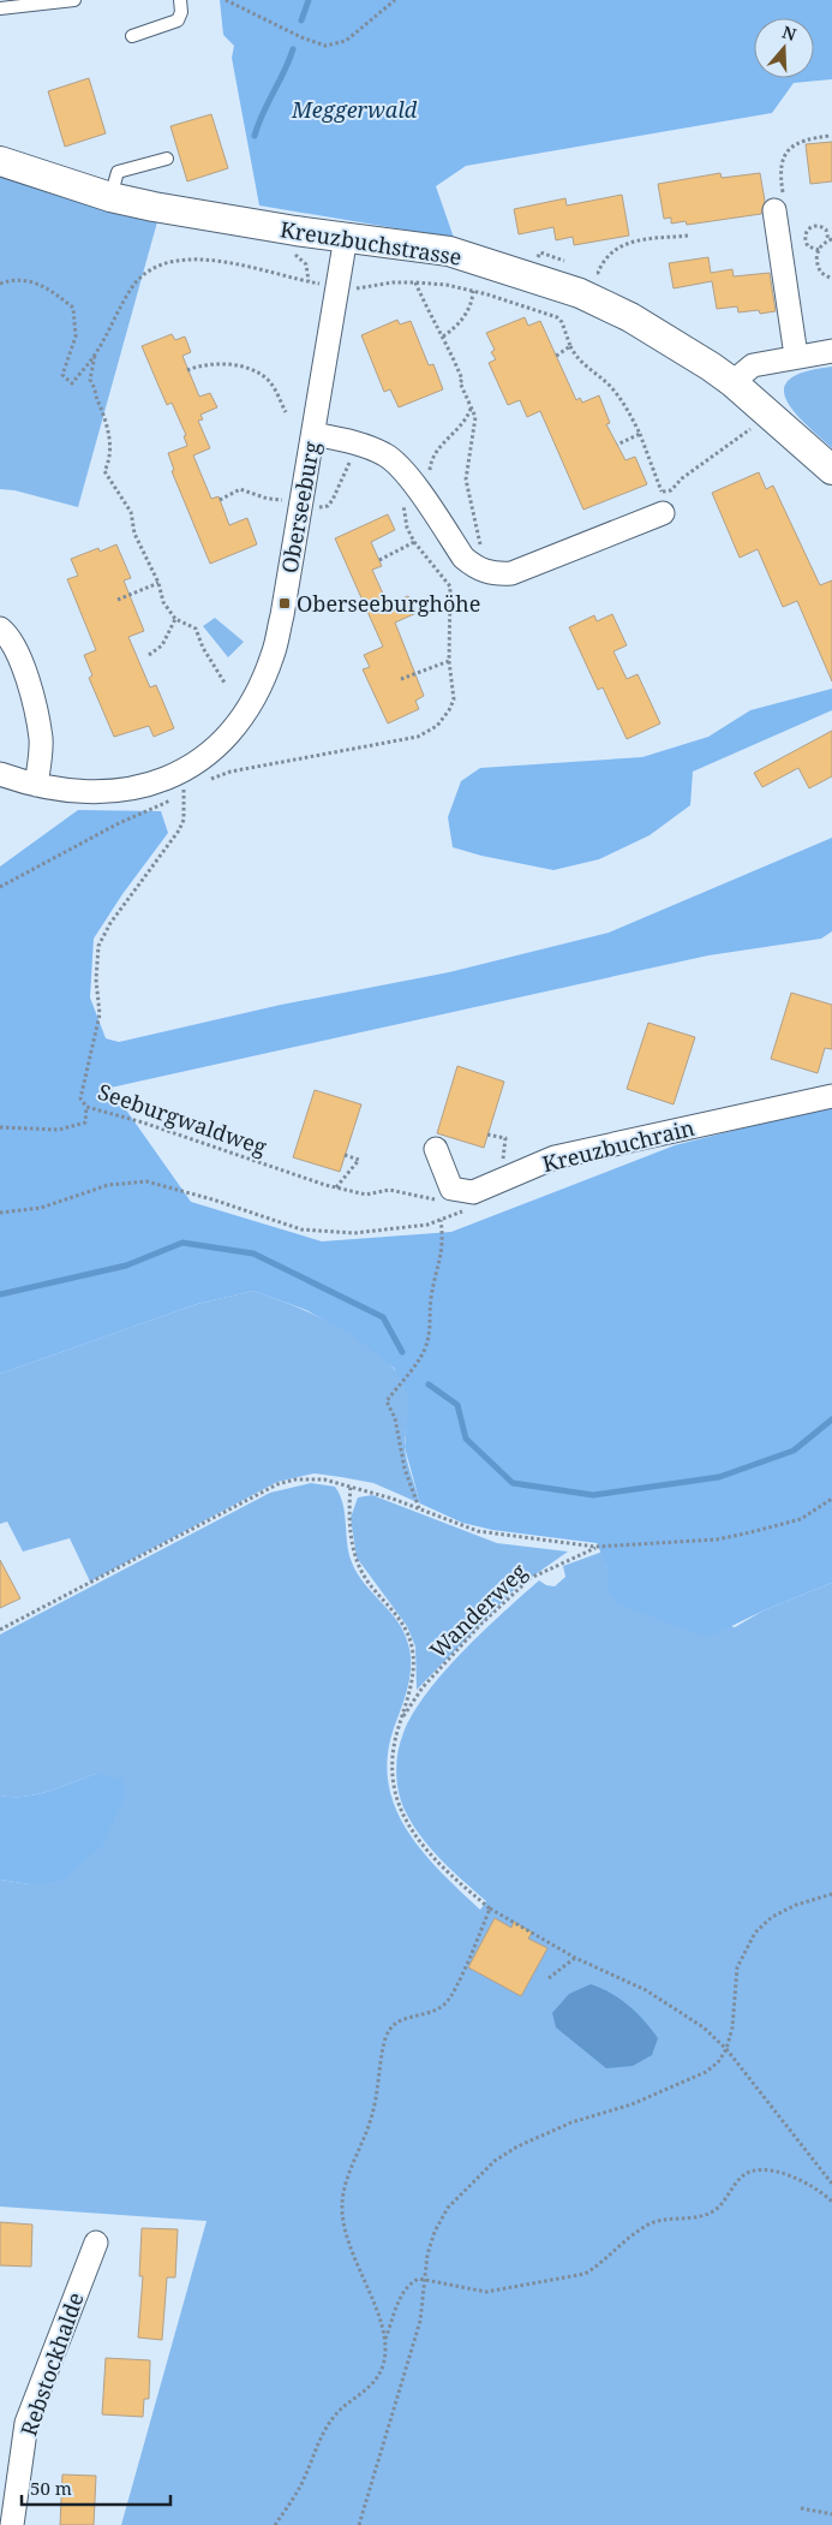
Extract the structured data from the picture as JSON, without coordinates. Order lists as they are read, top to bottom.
{
  "streets": {
    "street": [
      "Kreuzbuchstrasse",
      "Oberseeburg",
      "Kreuzbuchrain",
      "Rebstockhalde"
    ],
    "path": ["Seeburgwaldweg", "Wanderweg"]
  },
  "crossings": [
    ["Kreuzbuchstrasse", "Oberseeburg"],
    ["Seeburgwaldweg", "Kreuzbuchrain"]
  ],
  "parks": ["Meggerwald"],
  "places": {
    "transit": ["Oberseeburghöhe"]
  },
  "scale_bar": "50 m",
  "north": "top"
}
